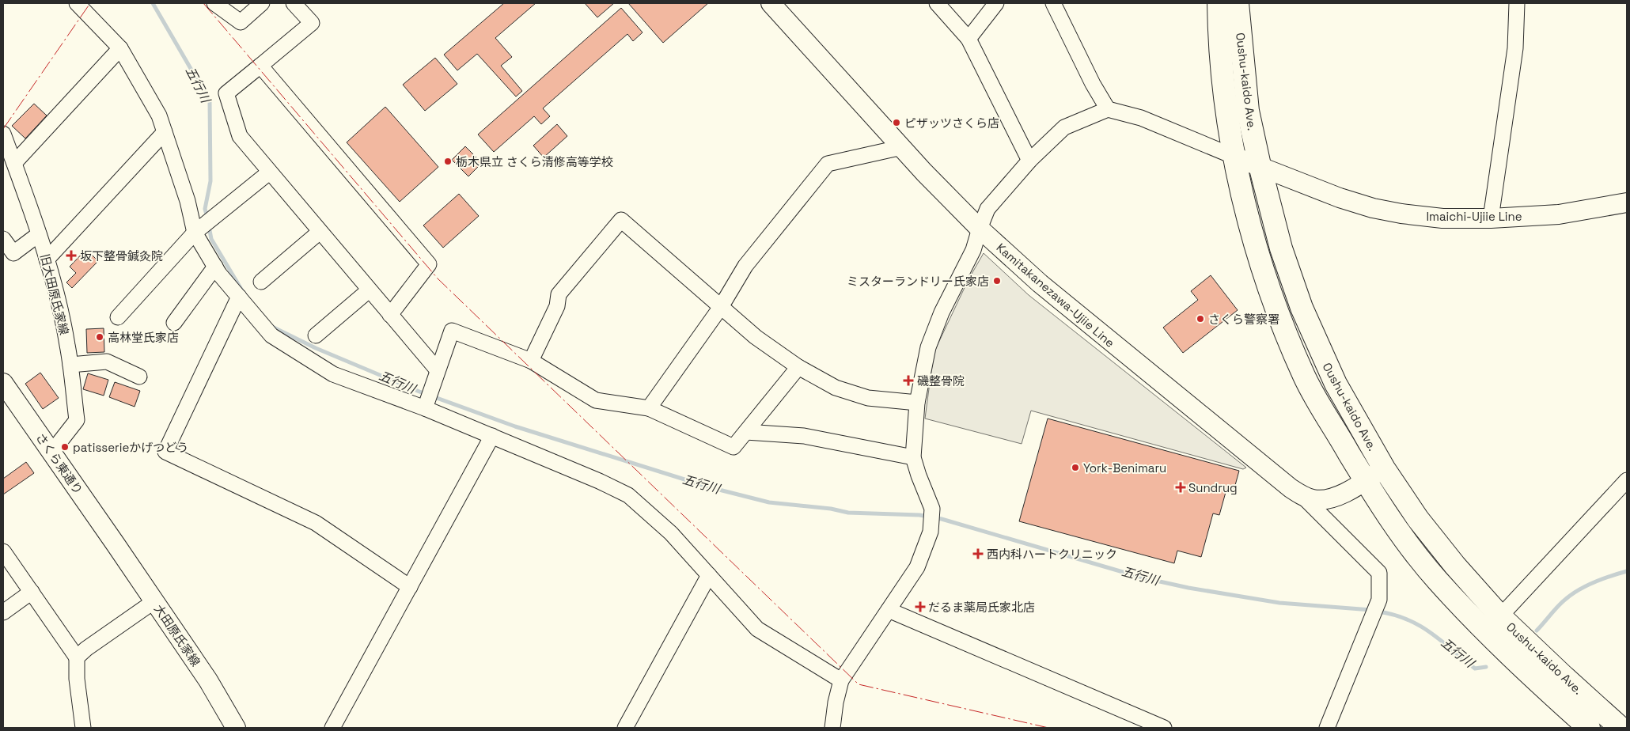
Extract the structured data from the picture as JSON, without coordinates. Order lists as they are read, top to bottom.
{
  "streets": {
    "highway": ["Oushu-kaido Ave."],
    "main road": [
      "Imaichi-Ujiie Line",
      "Kamitakanezawa-Ujiie Line",
      "さくら東通り",
      "大田原氏家線"
    ],
    "street": ["旧大田原氏家線"]
  },
  "crossings": [
    ["Oushu-kaido Ave.", "Imaichi-Ujiie Line"],
    ["Oushu-kaido Ave.", "Kamitakanezawa-Ujiie Line"],
    ["旧大田原氏家線", "さくら東通り"],
    ["さくら東通り", "大田原氏家線"]
  ],
  "water": ["五行川"],
  "places": {
    "other": [
      "ピザッツさくら店",
      "栃木県立 さくら清修高等学校",
      "ミスターランドリー氏家店",
      "さくら警察署",
      "高林堂氏家店",
      "patisserieかげつどう",
      "York-Benimaru"
    ],
    "health": [
      "坂下整骨鍼灸院",
      "磯整骨院",
      "Sundrug",
      "西内科ハートクリニック",
      "だるま薬局氏家北店"
    ]
  }
}
